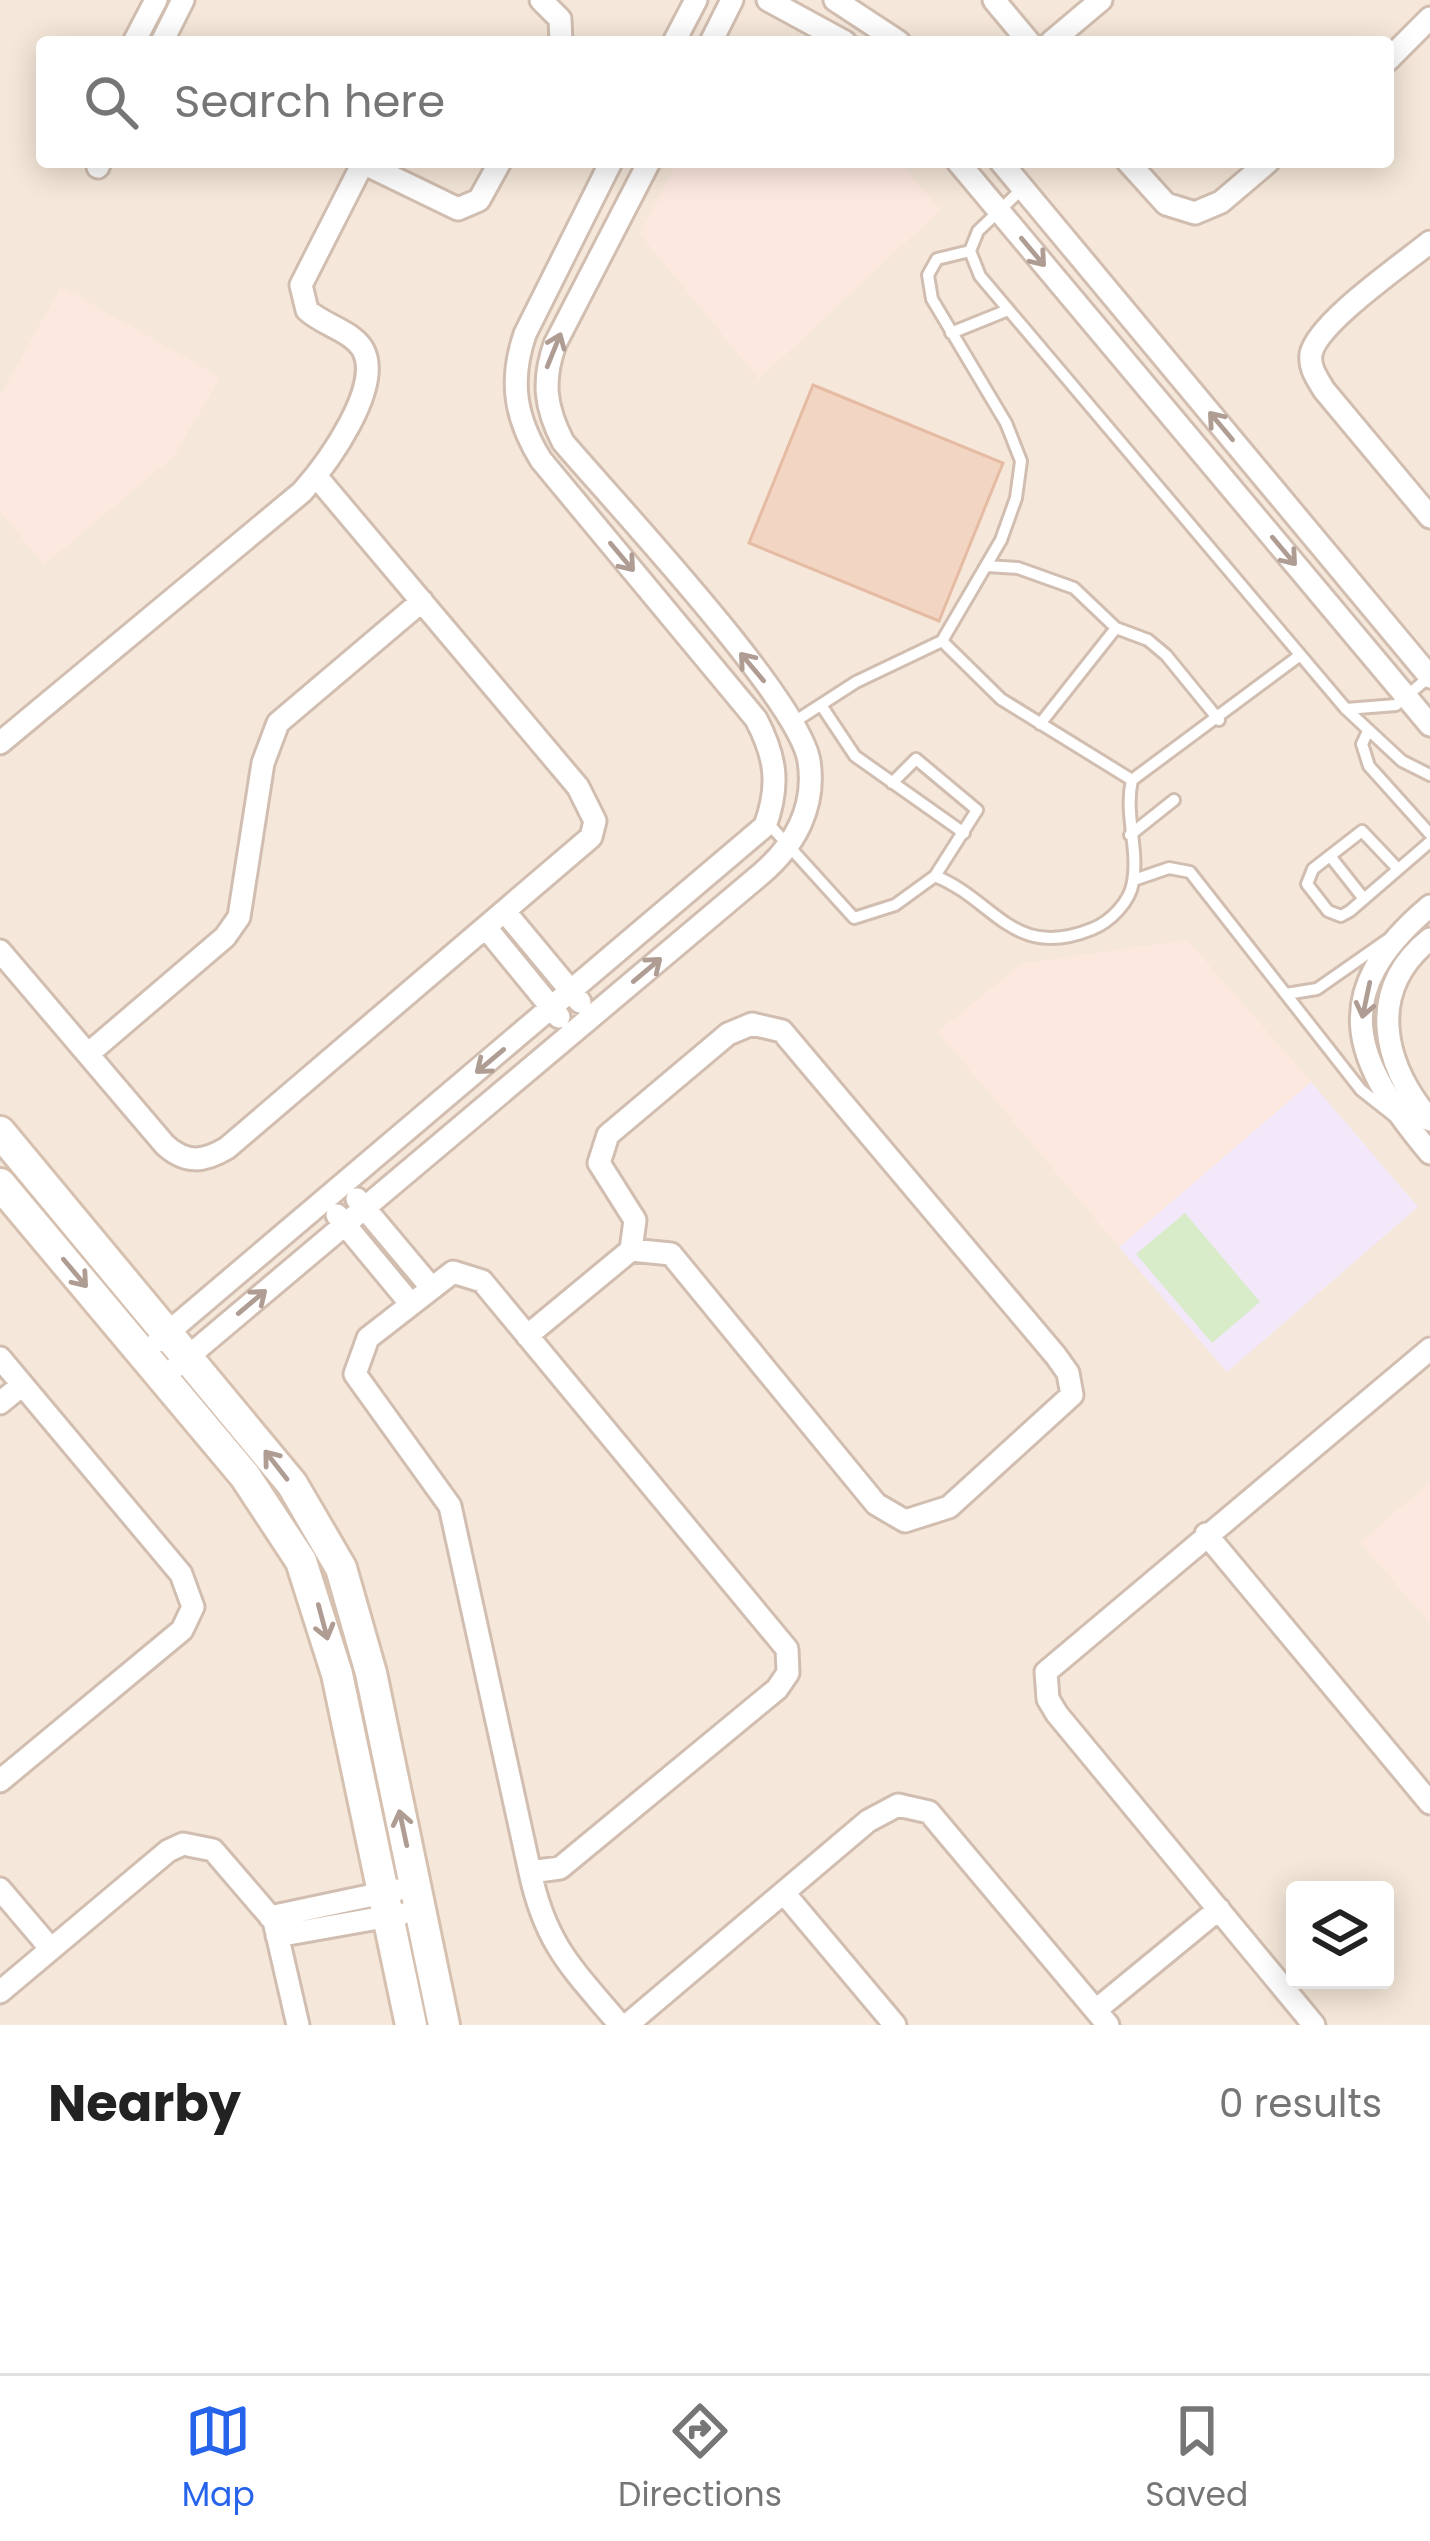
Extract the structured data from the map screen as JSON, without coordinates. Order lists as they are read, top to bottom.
{
  "page": {
    "search": "Search here",
    "heading": ["Nearby", "0 results"],
    "nav": ["Map", "Directions", "Saved"]
  }
}
